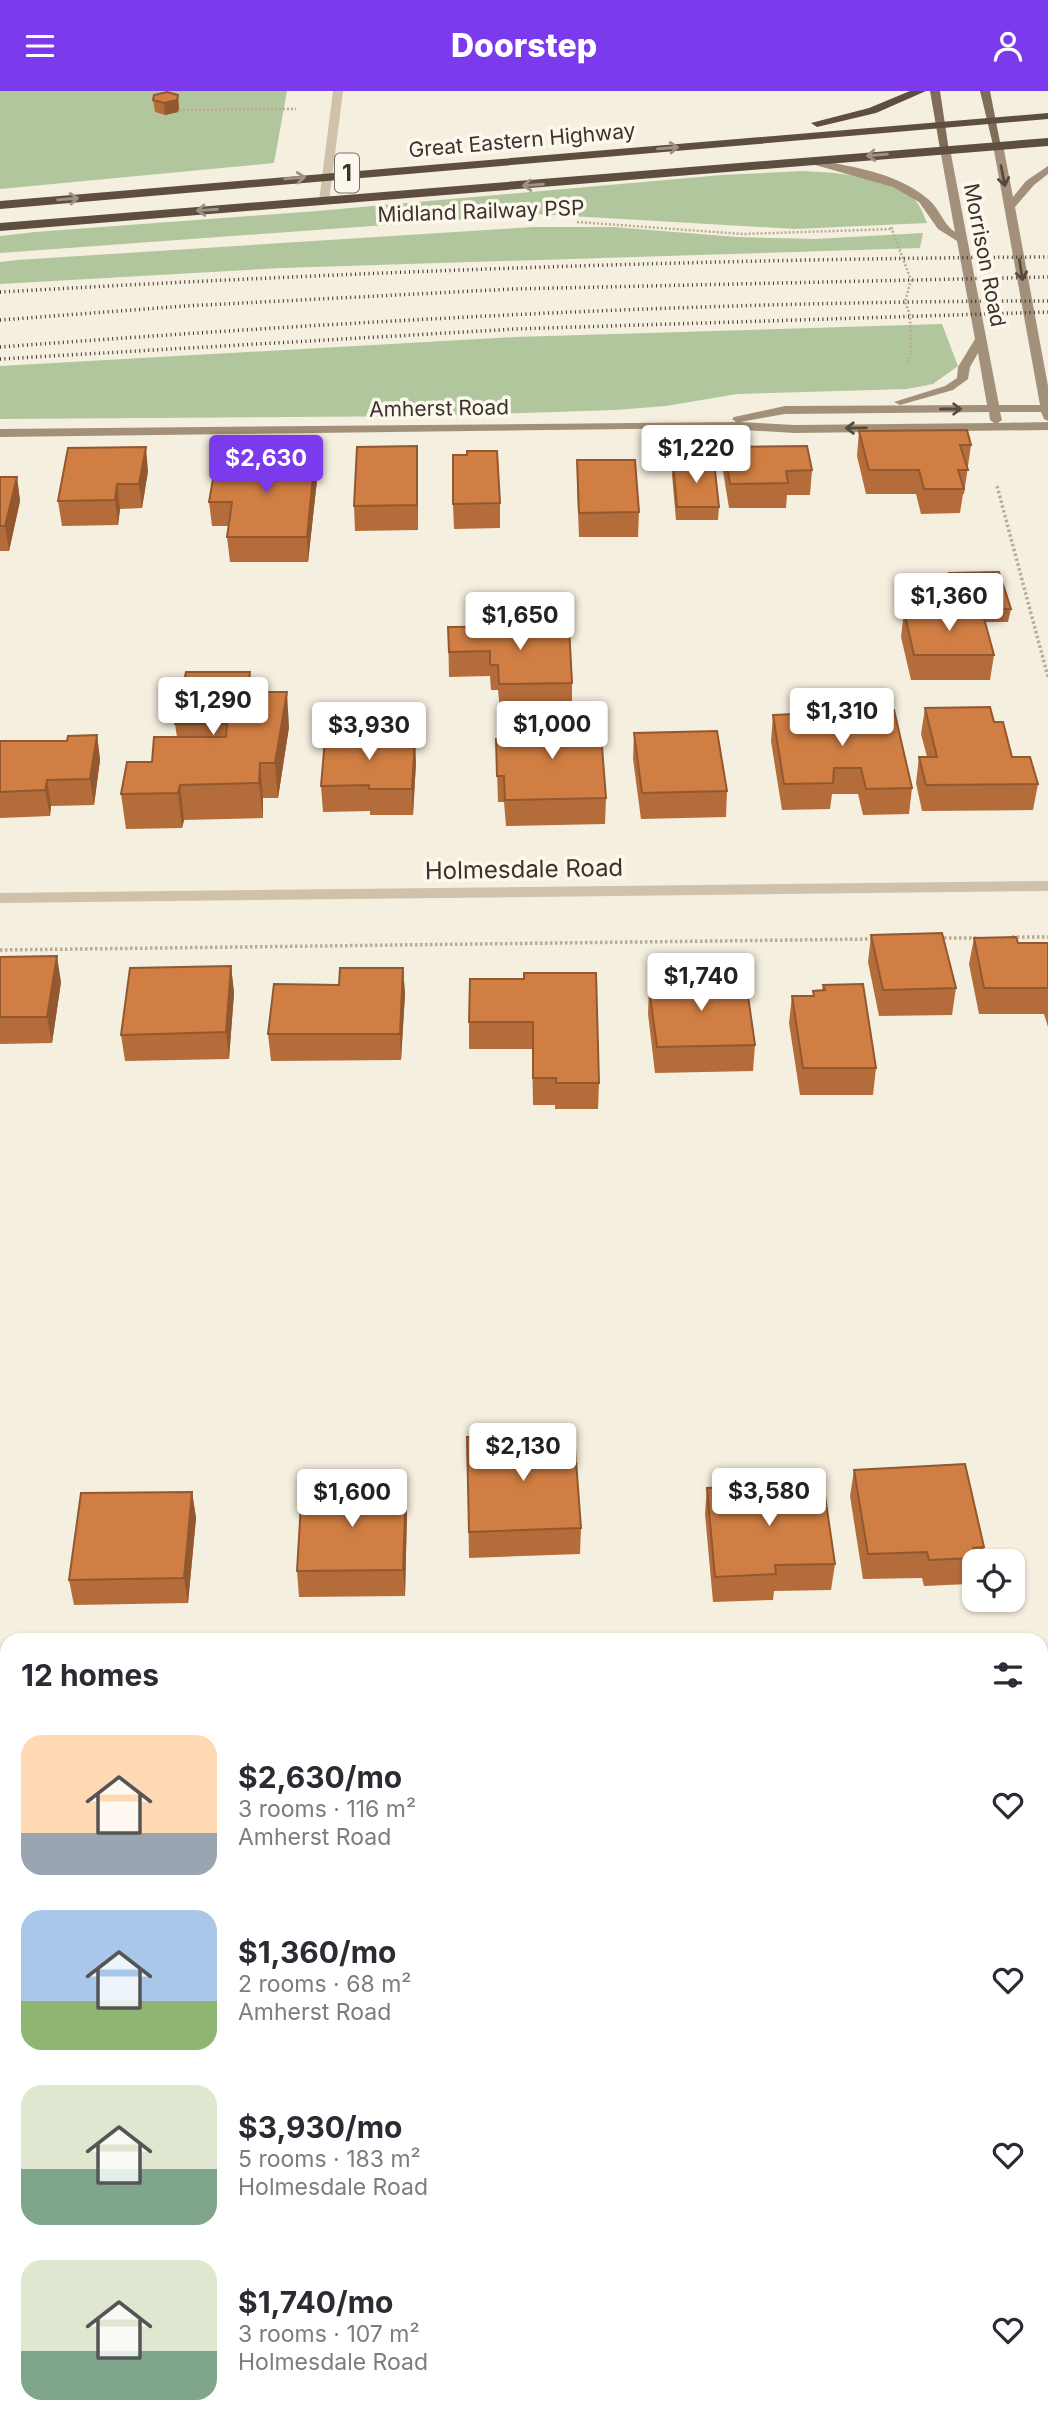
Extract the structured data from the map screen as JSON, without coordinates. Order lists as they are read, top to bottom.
{
  "streets": {
    "highway": ["Great Eastern Highway", "1"],
    "main road": ["Morrison Road"],
    "street": ["Amherst Road", "Holmesdale Road"],
    "path": ["Midland Railway PSP"]
  },
  "crossings": [
    ["Great Eastern Highway", "Morrison Road"],
    ["Morrison Road", "Amherst Road"]
  ],
  "page": {
    "header": "Doorstep",
    "price": [
      "$1,220",
      "$2,630",
      "$1,360",
      "$1,650",
      "$1,290",
      "$1,310",
      "$1,000",
      "$3,930",
      "$1,740",
      "$2,130",
      "$3,580",
      "$1,600"
    ],
    "heading": "12 homes",
    "list": [
      {
        "name": "$2,630/mo",
        "note": "3 rooms · 116 m² · Amherst Road"
      },
      {
        "name": "$1,360/mo",
        "note": "2 rooms · 68 m² · Amherst Road"
      },
      {
        "name": "$3,930/mo",
        "note": "5 rooms · 183 m² · Holmesdale Road"
      },
      {
        "name": "$1,740/mo",
        "note": "3 rooms · 107 m² · Holmesdale Road"
      }
    ]
  }
}
